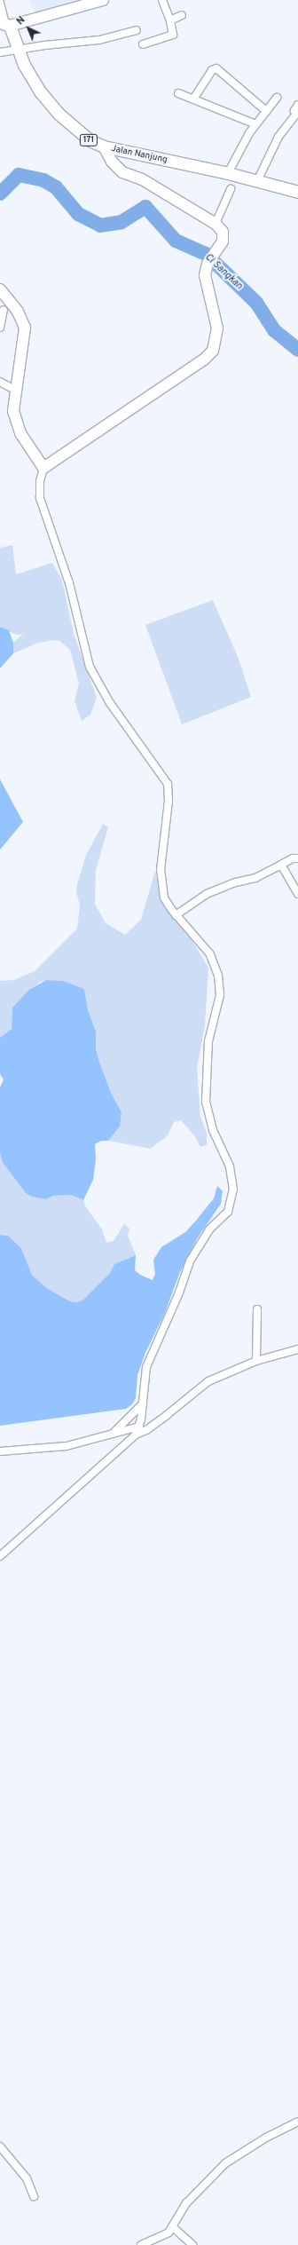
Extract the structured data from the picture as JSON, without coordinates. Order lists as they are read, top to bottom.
{
  "streets": {
    "main road": ["171", "Jalan Nanjung"]
  },
  "water": ["Ci Sangkan"],
  "north": "top left"
}
